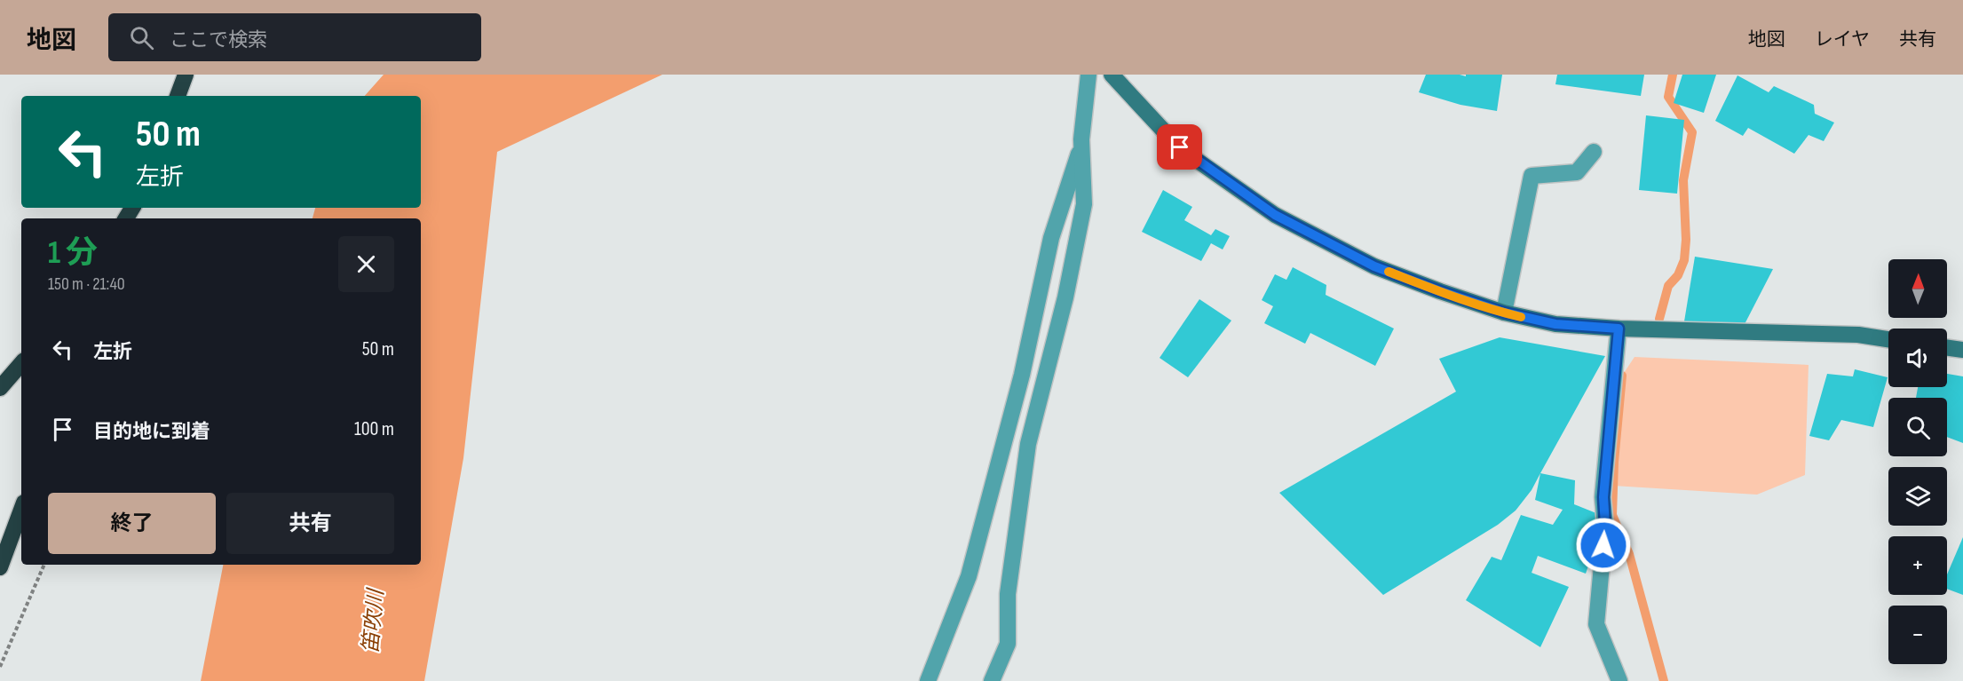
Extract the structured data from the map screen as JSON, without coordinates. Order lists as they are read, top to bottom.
{
  "water": ["笛吹川"],
  "north": "top",
  "page": {
    "header": "地図",
    "search": "ここで検索",
    "nav": ["地図", "レイヤ", "共有"],
    "turn": ["50 m", "左折"],
    "heading": ["1 分", "150 m · 21:40"],
    "map_buttons": ["+", "−"],
    "list": [
      {
        "name": "左折",
        "value": "50 m"
      },
      {
        "name": "目的地に到着",
        "value": "100 m"
      }
    ],
    "buttons": ["終了", "共有"]
  }
}
